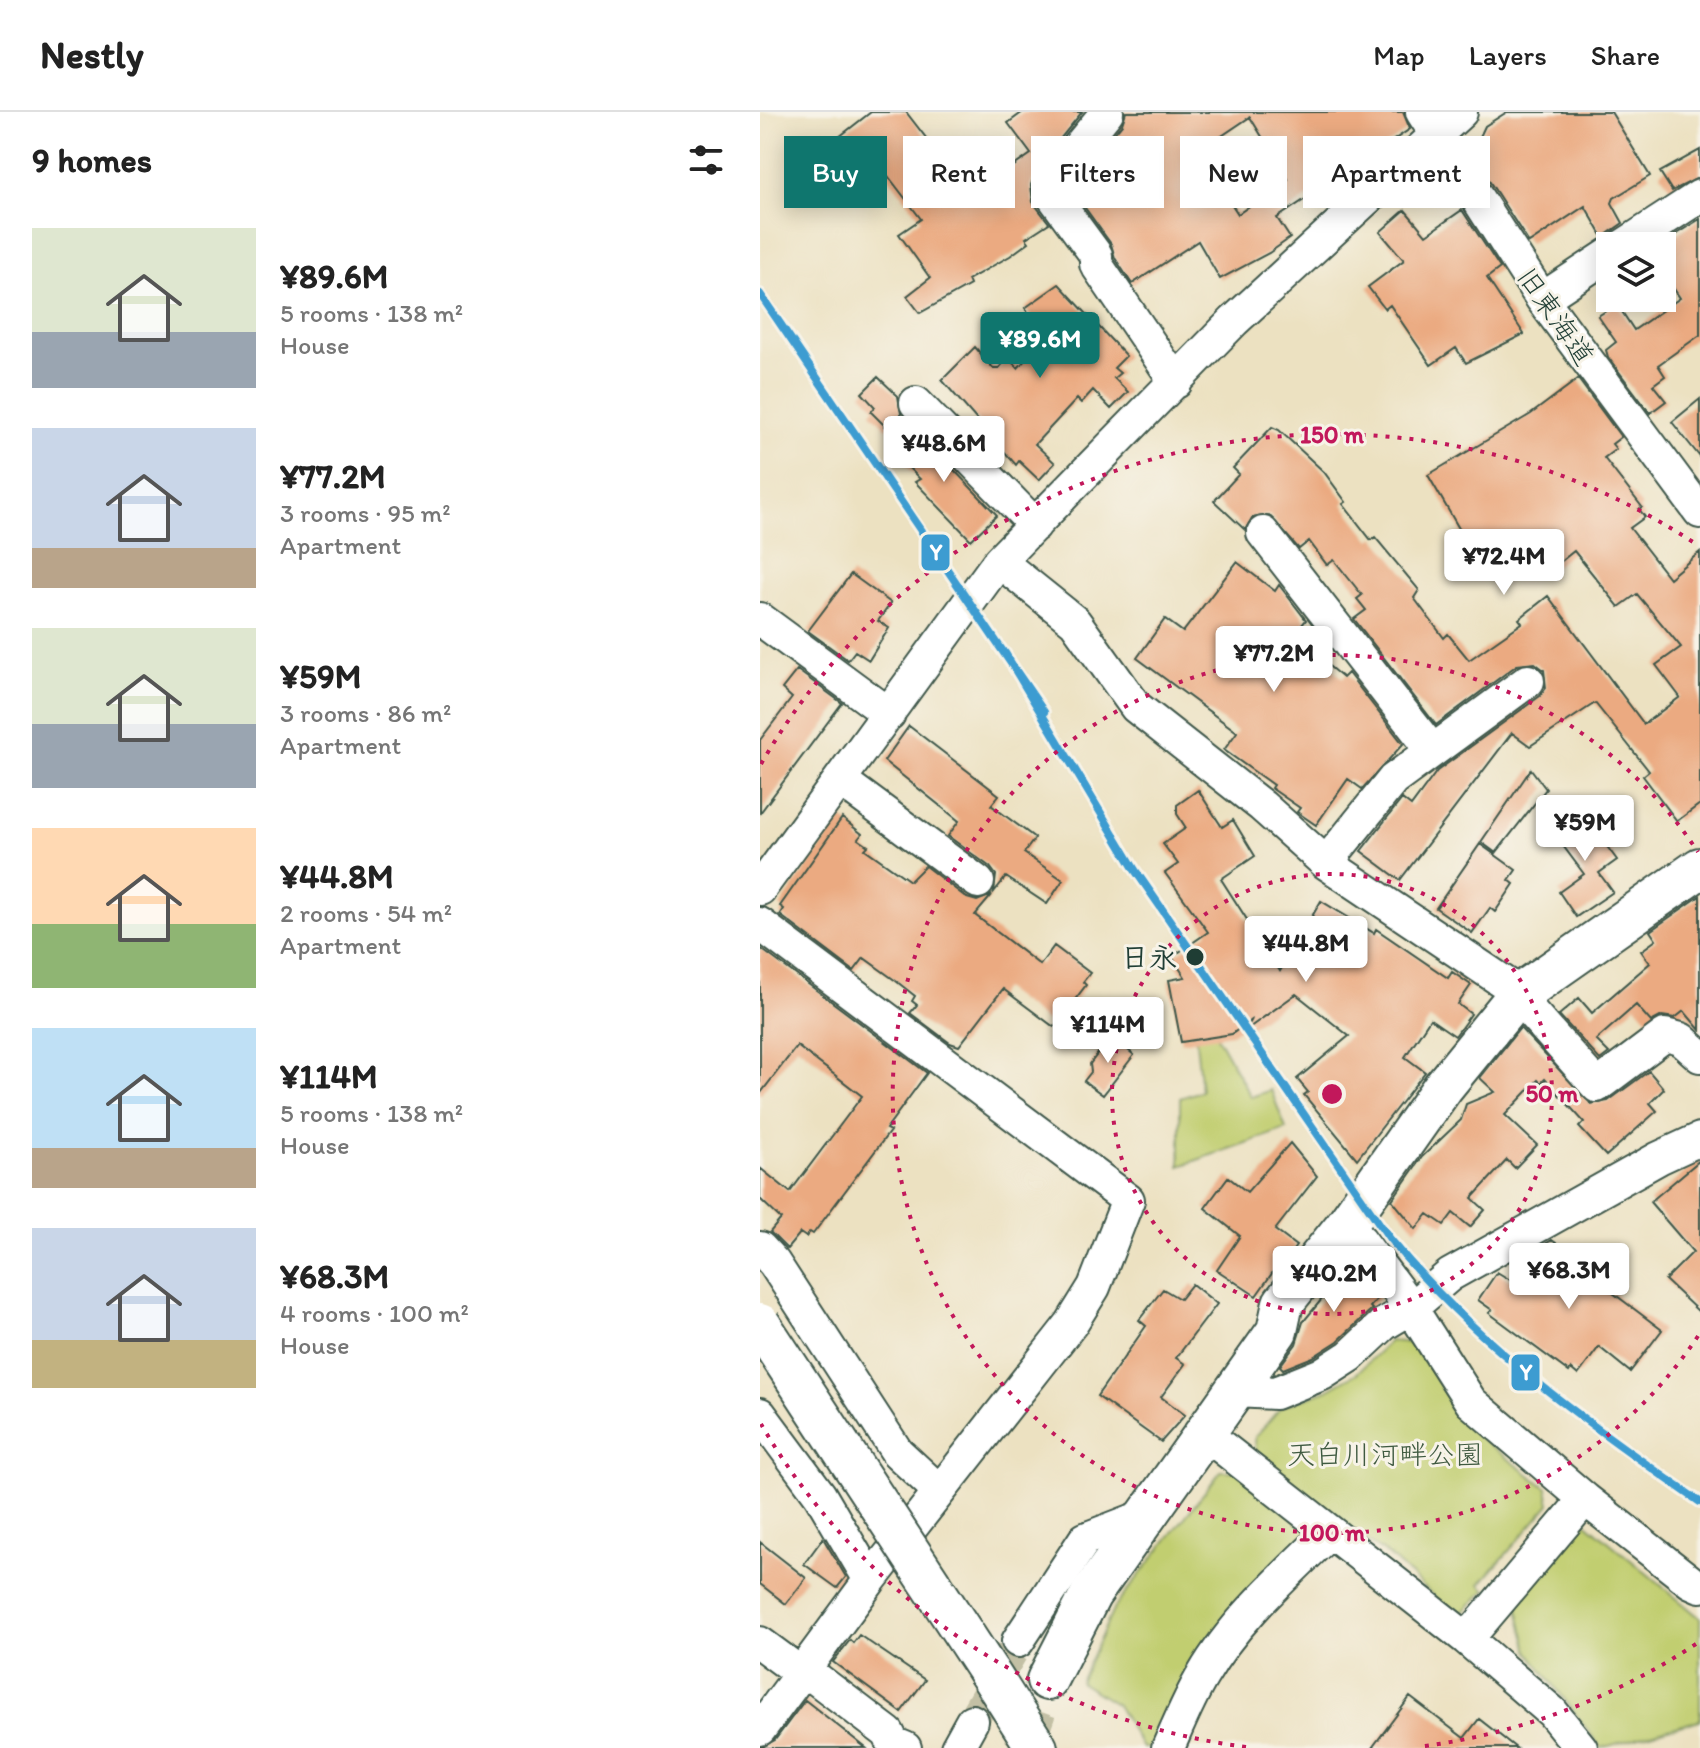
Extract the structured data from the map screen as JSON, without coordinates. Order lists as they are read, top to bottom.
{
  "streets": {
    "street": ["旧東海道"]
  },
  "parks": ["天白川河畔公園"],
  "places": ["日永"],
  "lines": ["transit line Y"],
  "page": {
    "header": "Nestly",
    "nav": ["Map", "Layers", "Share"],
    "heading": "9 homes",
    "chip": [
      "Buy",
      "Rent",
      "Filters",
      "New",
      "Apartment"
    ],
    "list": [
      {
        "name": "¥89.6M",
        "note": "5 rooms · 138 m² · House"
      },
      {
        "name": "¥77.2M",
        "note": "3 rooms · 95 m² · Apartment"
      },
      {
        "name": "¥59M",
        "note": "3 rooms · 86 m² · Apartment"
      },
      {
        "name": "¥44.8M",
        "note": "2 rooms · 54 m² · Apartment"
      },
      {
        "name": "¥114M",
        "note": "5 rooms · 138 m² · House"
      },
      {
        "name": "¥68.3M",
        "note": "4 rooms · 100 m² · House"
      }
    ],
    "price": [
      "¥89.6M",
      "¥48.6M",
      "¥72.4M",
      "¥77.2M",
      "¥59M",
      "¥44.8M",
      "¥114M",
      "¥68.3M",
      "¥40.2M"
    ]
  },
  "rings": ["150 m", "50 m", "100 m"]
}
